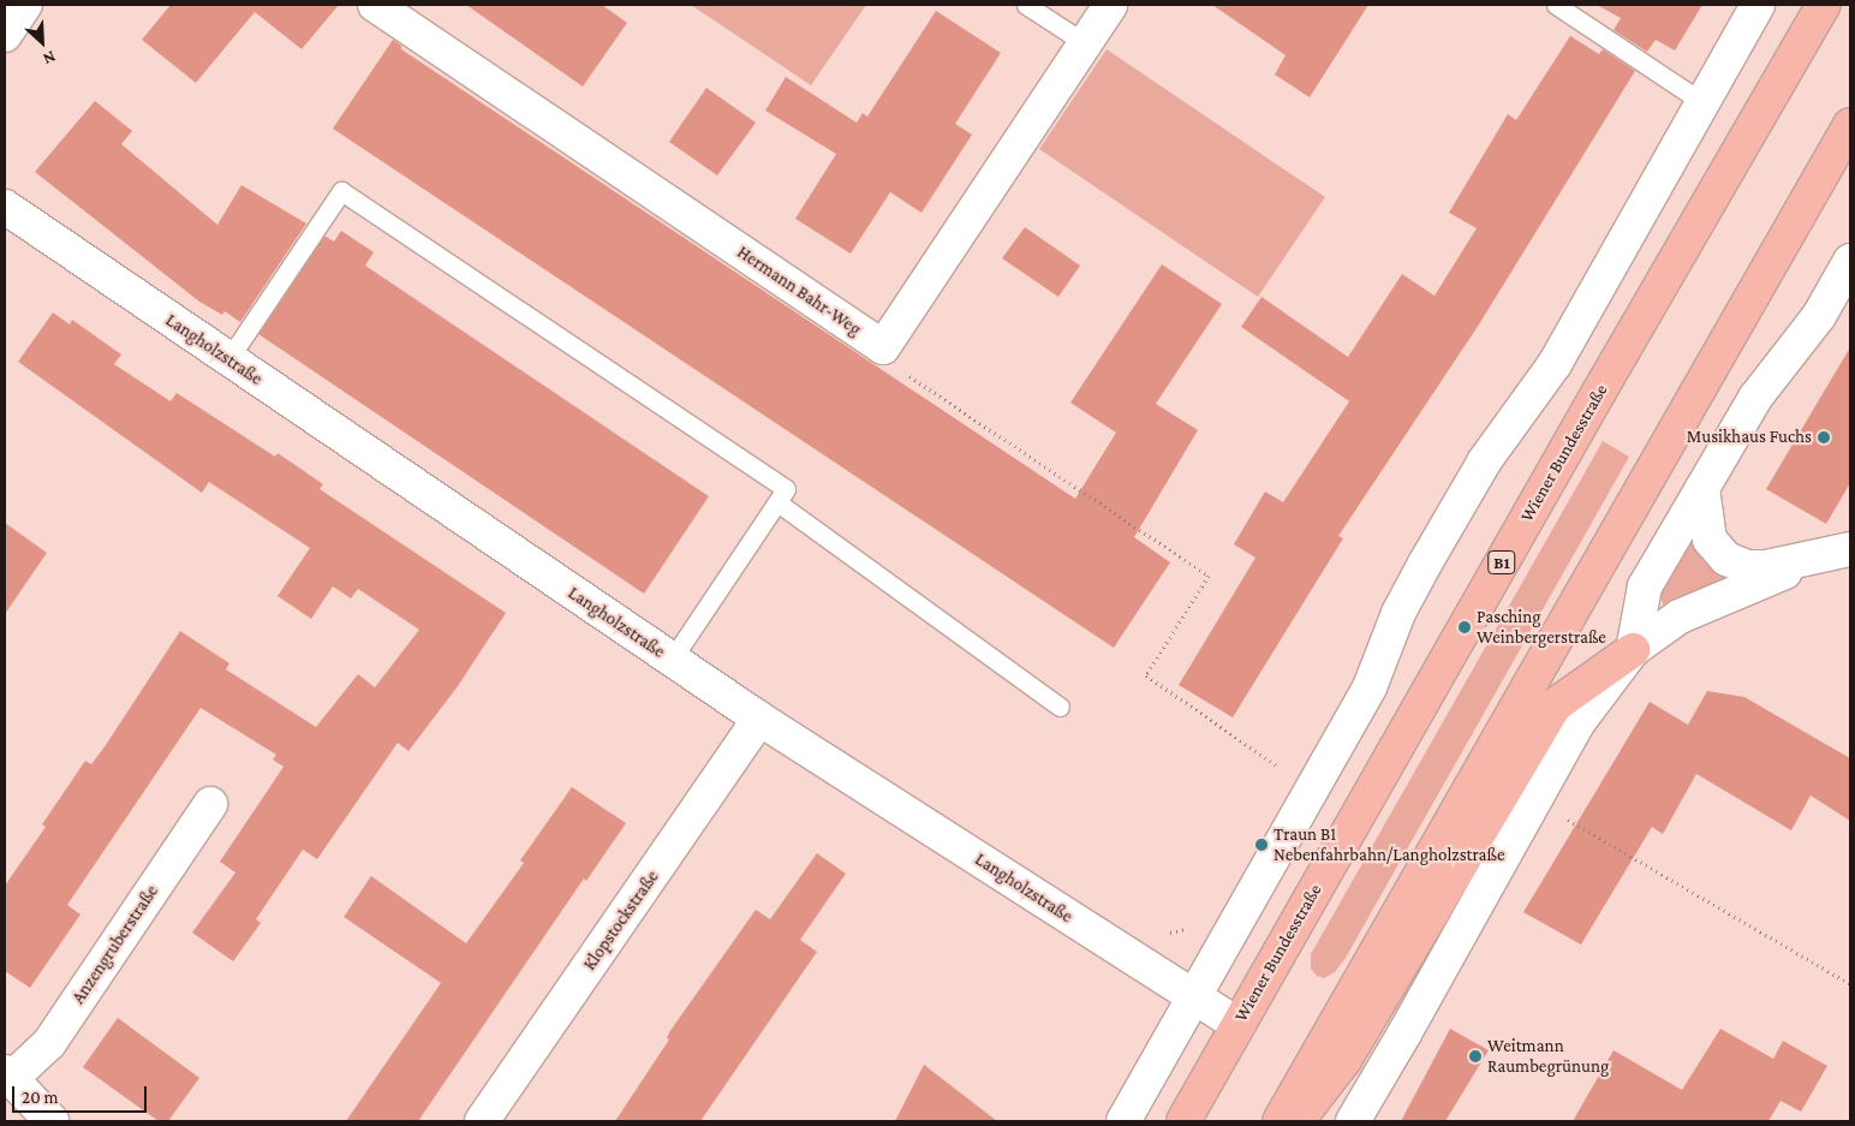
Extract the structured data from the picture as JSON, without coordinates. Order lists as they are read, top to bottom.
{
  "streets": {
    "main road": ["Wiener Bundesstraße", "B1"],
    "street": [
      "Hermann Bahr-Weg",
      "Langholzstraße",
      "Klopstockstraße",
      "Anzengruberstraße"
    ]
  },
  "crossings": [
    ["Langholzstraße", "Wiener Bundesstraße"],
    ["Langholzstraße", "Klopstockstraße"]
  ],
  "places": [
    "Musikhaus Fuchs",
    "Pasching Weinbergerstraße",
    "Traun B1 Nebenfahrbahn/Langholzstraße",
    "Weitmann Raumbegrünung"
  ],
  "scale_bar": "20 m",
  "north": "bottom right"
}
